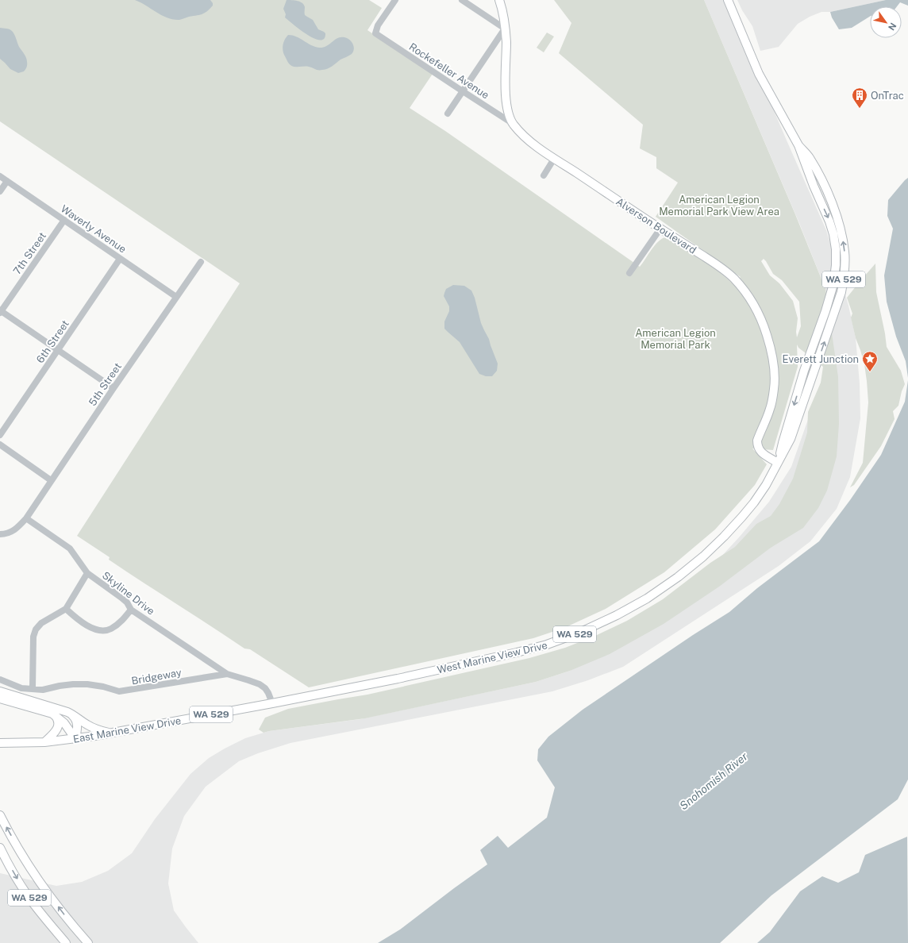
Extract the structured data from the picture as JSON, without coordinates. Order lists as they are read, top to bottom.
{
  "streets": {
    "main road": [
      "Alverson Boulevard",
      "WA 529",
      "West Marine View Drive",
      "East Marine View Drive"
    ],
    "street": [
      "Rockefeller Avenue",
      "Waverly Avenue",
      "7th Street",
      "6th Street",
      "5th Street",
      "Skyline Drive",
      "Bridgeway"
    ]
  },
  "crossings": [
    ["Rockefeller Avenue", "Alverson Boulevard"],
    ["Alverson Boulevard", "West Marine View Drive"],
    ["Waverly Avenue", "7th Street"],
    ["Waverly Avenue", "6th Street"],
    ["Waverly Avenue", "5th Street"],
    ["5th Street", "Skyline Drive"],
    ["Skyline Drive", "Bridgeway"],
    ["West Marine View Drive", "East Marine View Drive"],
    ["Bridgeway", "East Marine View Drive"]
  ],
  "water": ["Snohomish River"],
  "parks": ["American Legion Memorial Park View Area", "American Legion Memorial Park"],
  "places": {
    "building": ["OnTrac"],
    "place": ["Everett Junction"]
  },
  "north": "bottom right"
}
